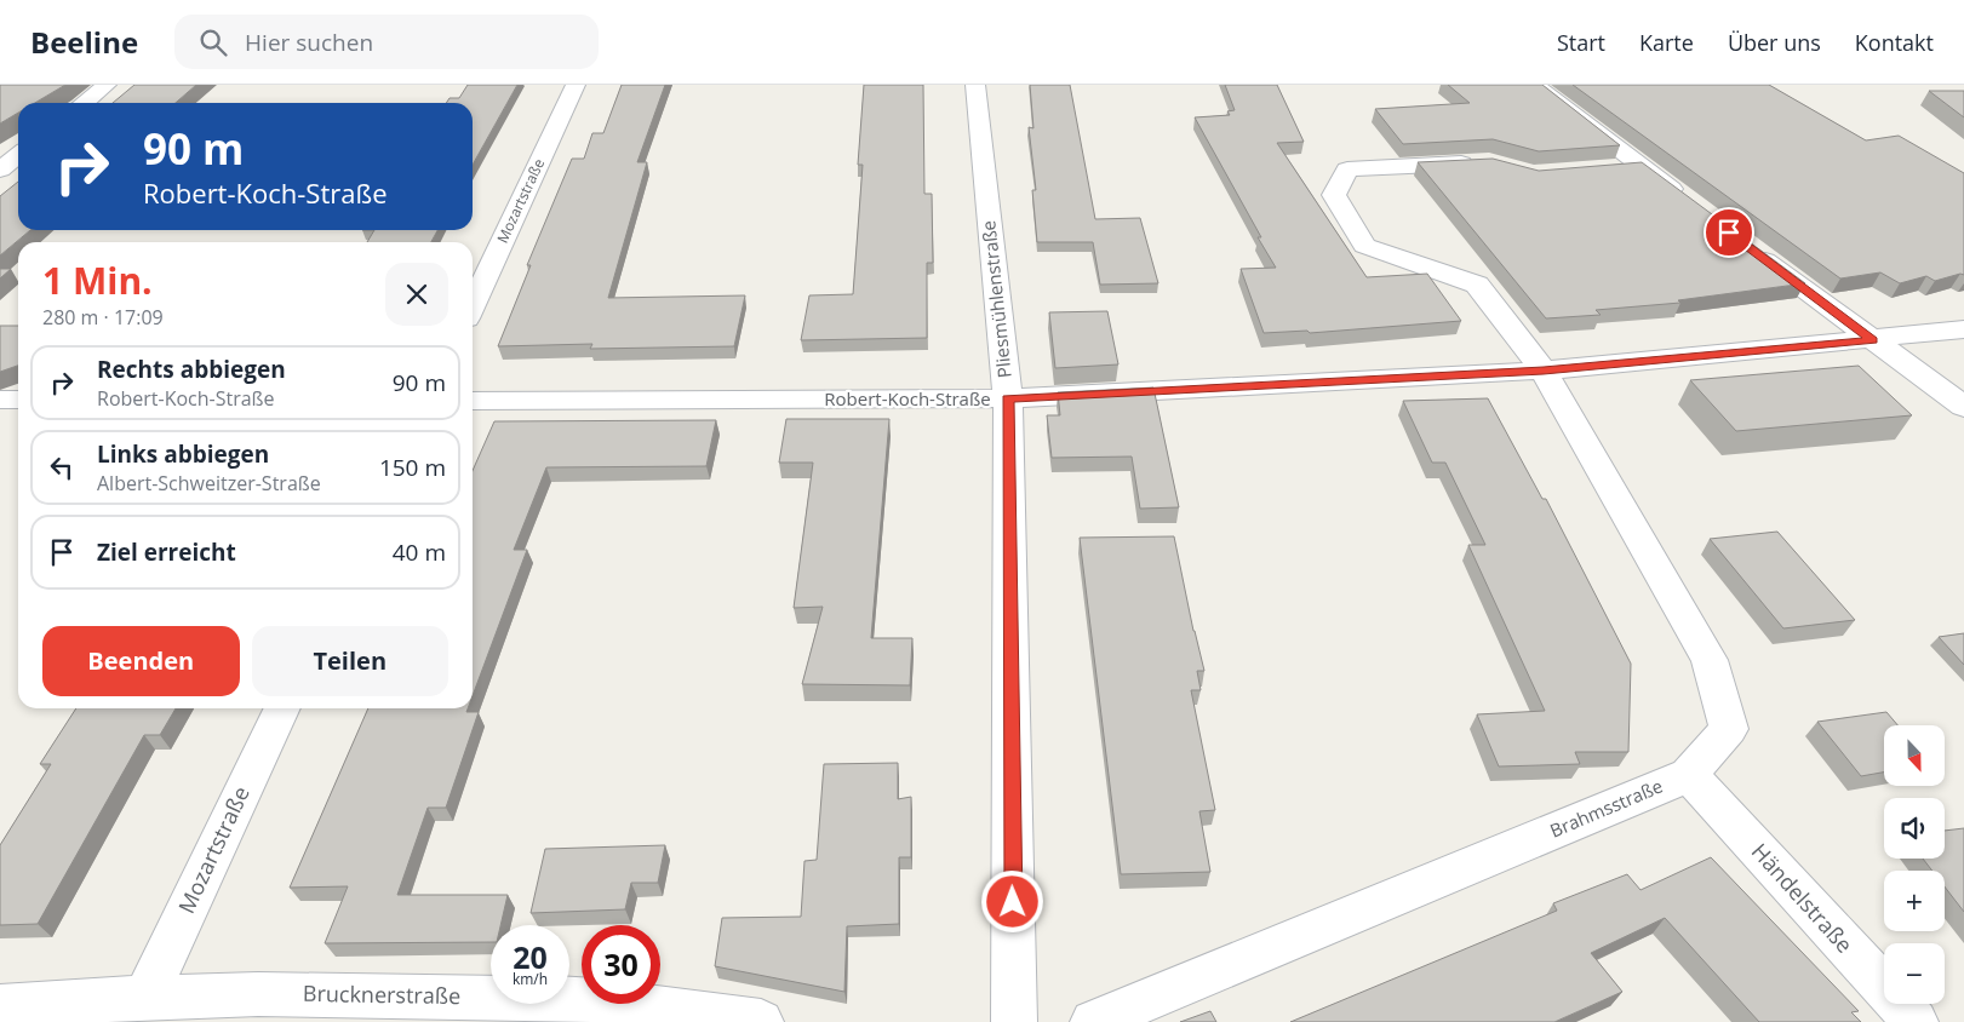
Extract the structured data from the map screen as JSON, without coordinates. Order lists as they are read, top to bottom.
{
  "streets": {
    "street": [
      "Mozartstraße",
      "Pliesmühlenstraße",
      "Robert-Koch-Straße",
      "Brahmsstraße",
      "Händelstraße",
      "Brucknerstraße"
    ]
  },
  "crossings": [
    ["Mozartstraße", "Brucknerstraße"],
    ["Pliesmühlenstraße", "Robert-Koch-Straße"],
    ["Robert-Koch-Straße", "Brahmsstraße"],
    ["Brahmsstraße", "Händelstraße"]
  ],
  "north": "bottom",
  "page": {
    "header": "Beeline",
    "search": "Hier suchen",
    "nav": [
      "Start",
      "Karte",
      "Über uns",
      "Kontakt"
    ],
    "turn": ["90 m", "Robert-Koch-Straße"],
    "heading": ["1 Min.", "280 m · 17:09"],
    "list": [
      {
        "name": "Rechts abbiegen",
        "note": "Robert-Koch-Straße",
        "value": "90 m"
      },
      {
        "name": "Links abbiegen",
        "note": "Albert-Schweitzer-Straße",
        "value": "150 m"
      },
      {
        "name": "Ziel erreicht",
        "value": "40 m"
      }
    ],
    "buttons": ["Beenden", "Teilen"],
    "map_buttons": ["+", "−"],
    "speed": "20 km/h",
    "limit": "30"
  }
}
